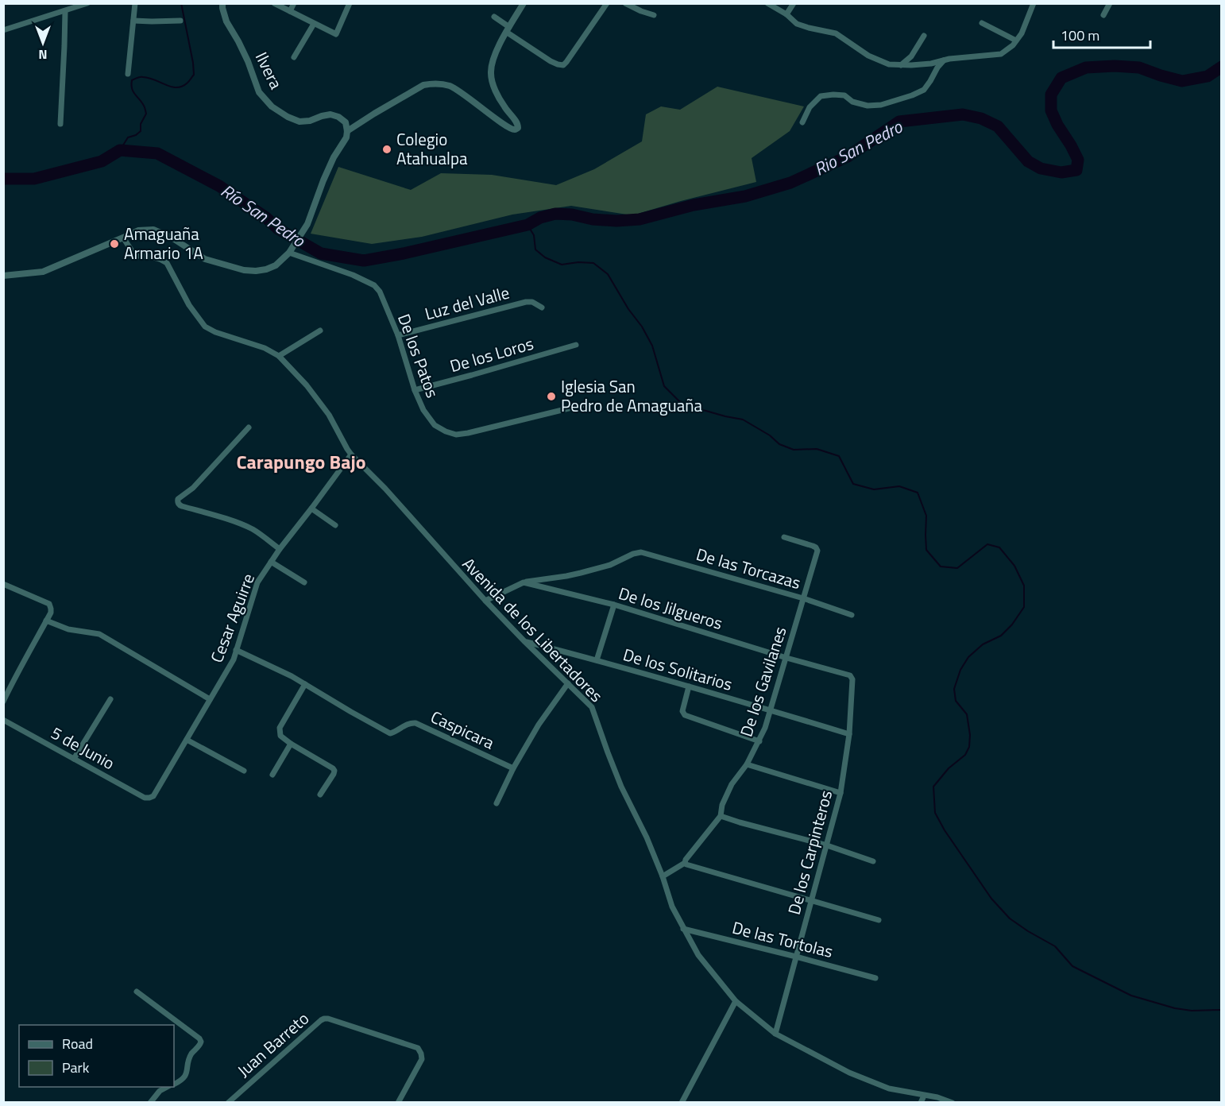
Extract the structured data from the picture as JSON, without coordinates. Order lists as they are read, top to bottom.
{
  "streets": {
    "street": [
      "Ilvera",
      "Luz del Valle",
      "De los Loros",
      "De los Patos",
      "De las Torcazas",
      "De los Jilgueros",
      "Cesar Aguirre",
      "Avenida de los Libertadores",
      "De los Solitarios",
      "De los Gavilanes",
      "Caspicara",
      "5 de Junio",
      "De los Carpinteros",
      "De las Tortolas",
      "Juan Barreto"
    ]
  },
  "crossings": [
    ["Luz del Valle", "De los Patos"],
    ["De los Loros", "De los Patos"],
    ["De las Torcazas", "De los Jilgueros"],
    ["De las Torcazas", "De los Gavilanes"],
    ["De los Jilgueros", "De los Gavilanes"],
    ["De los Jilgueros", "De los Carpinteros"],
    ["Cesar Aguirre", "Avenida de los Libertadores"],
    ["Cesar Aguirre", "Caspicara"],
    ["Cesar Aguirre", "5 de Junio"],
    ["Avenida de los Libertadores", "De los Solitarios"],
    ["Avenida de los Libertadores", "De los Carpinteros"],
    ["Avenida de los Libertadores", "De las Tortolas"],
    ["De los Solitarios", "De los Gavilanes"],
    ["De los Solitarios", "De los Carpinteros"],
    ["De los Carpinteros", "De las Tortolas"]
  ],
  "districts": ["Carapungo Bajo"],
  "water": ["Rio San Pedro", "Río San Pedro"],
  "places": ["Colegio Atahualpa", "Amaguaña Armario 1A", "Iglesia San Pedro de Amaguaña"],
  "legend": ["Road", "Park"],
  "scale_bar": "100 m",
  "north": "bottom"
}
